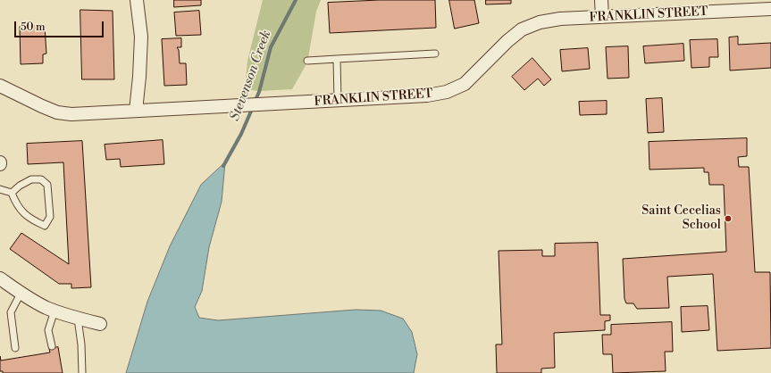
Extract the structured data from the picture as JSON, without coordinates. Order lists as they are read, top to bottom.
{
  "streets": {
    "street": ["FRANKLIN STREET"]
  },
  "water": ["Stevenson Creek"],
  "places": ["Saint Cecelias School"],
  "scale_bar": "50 m"
}
